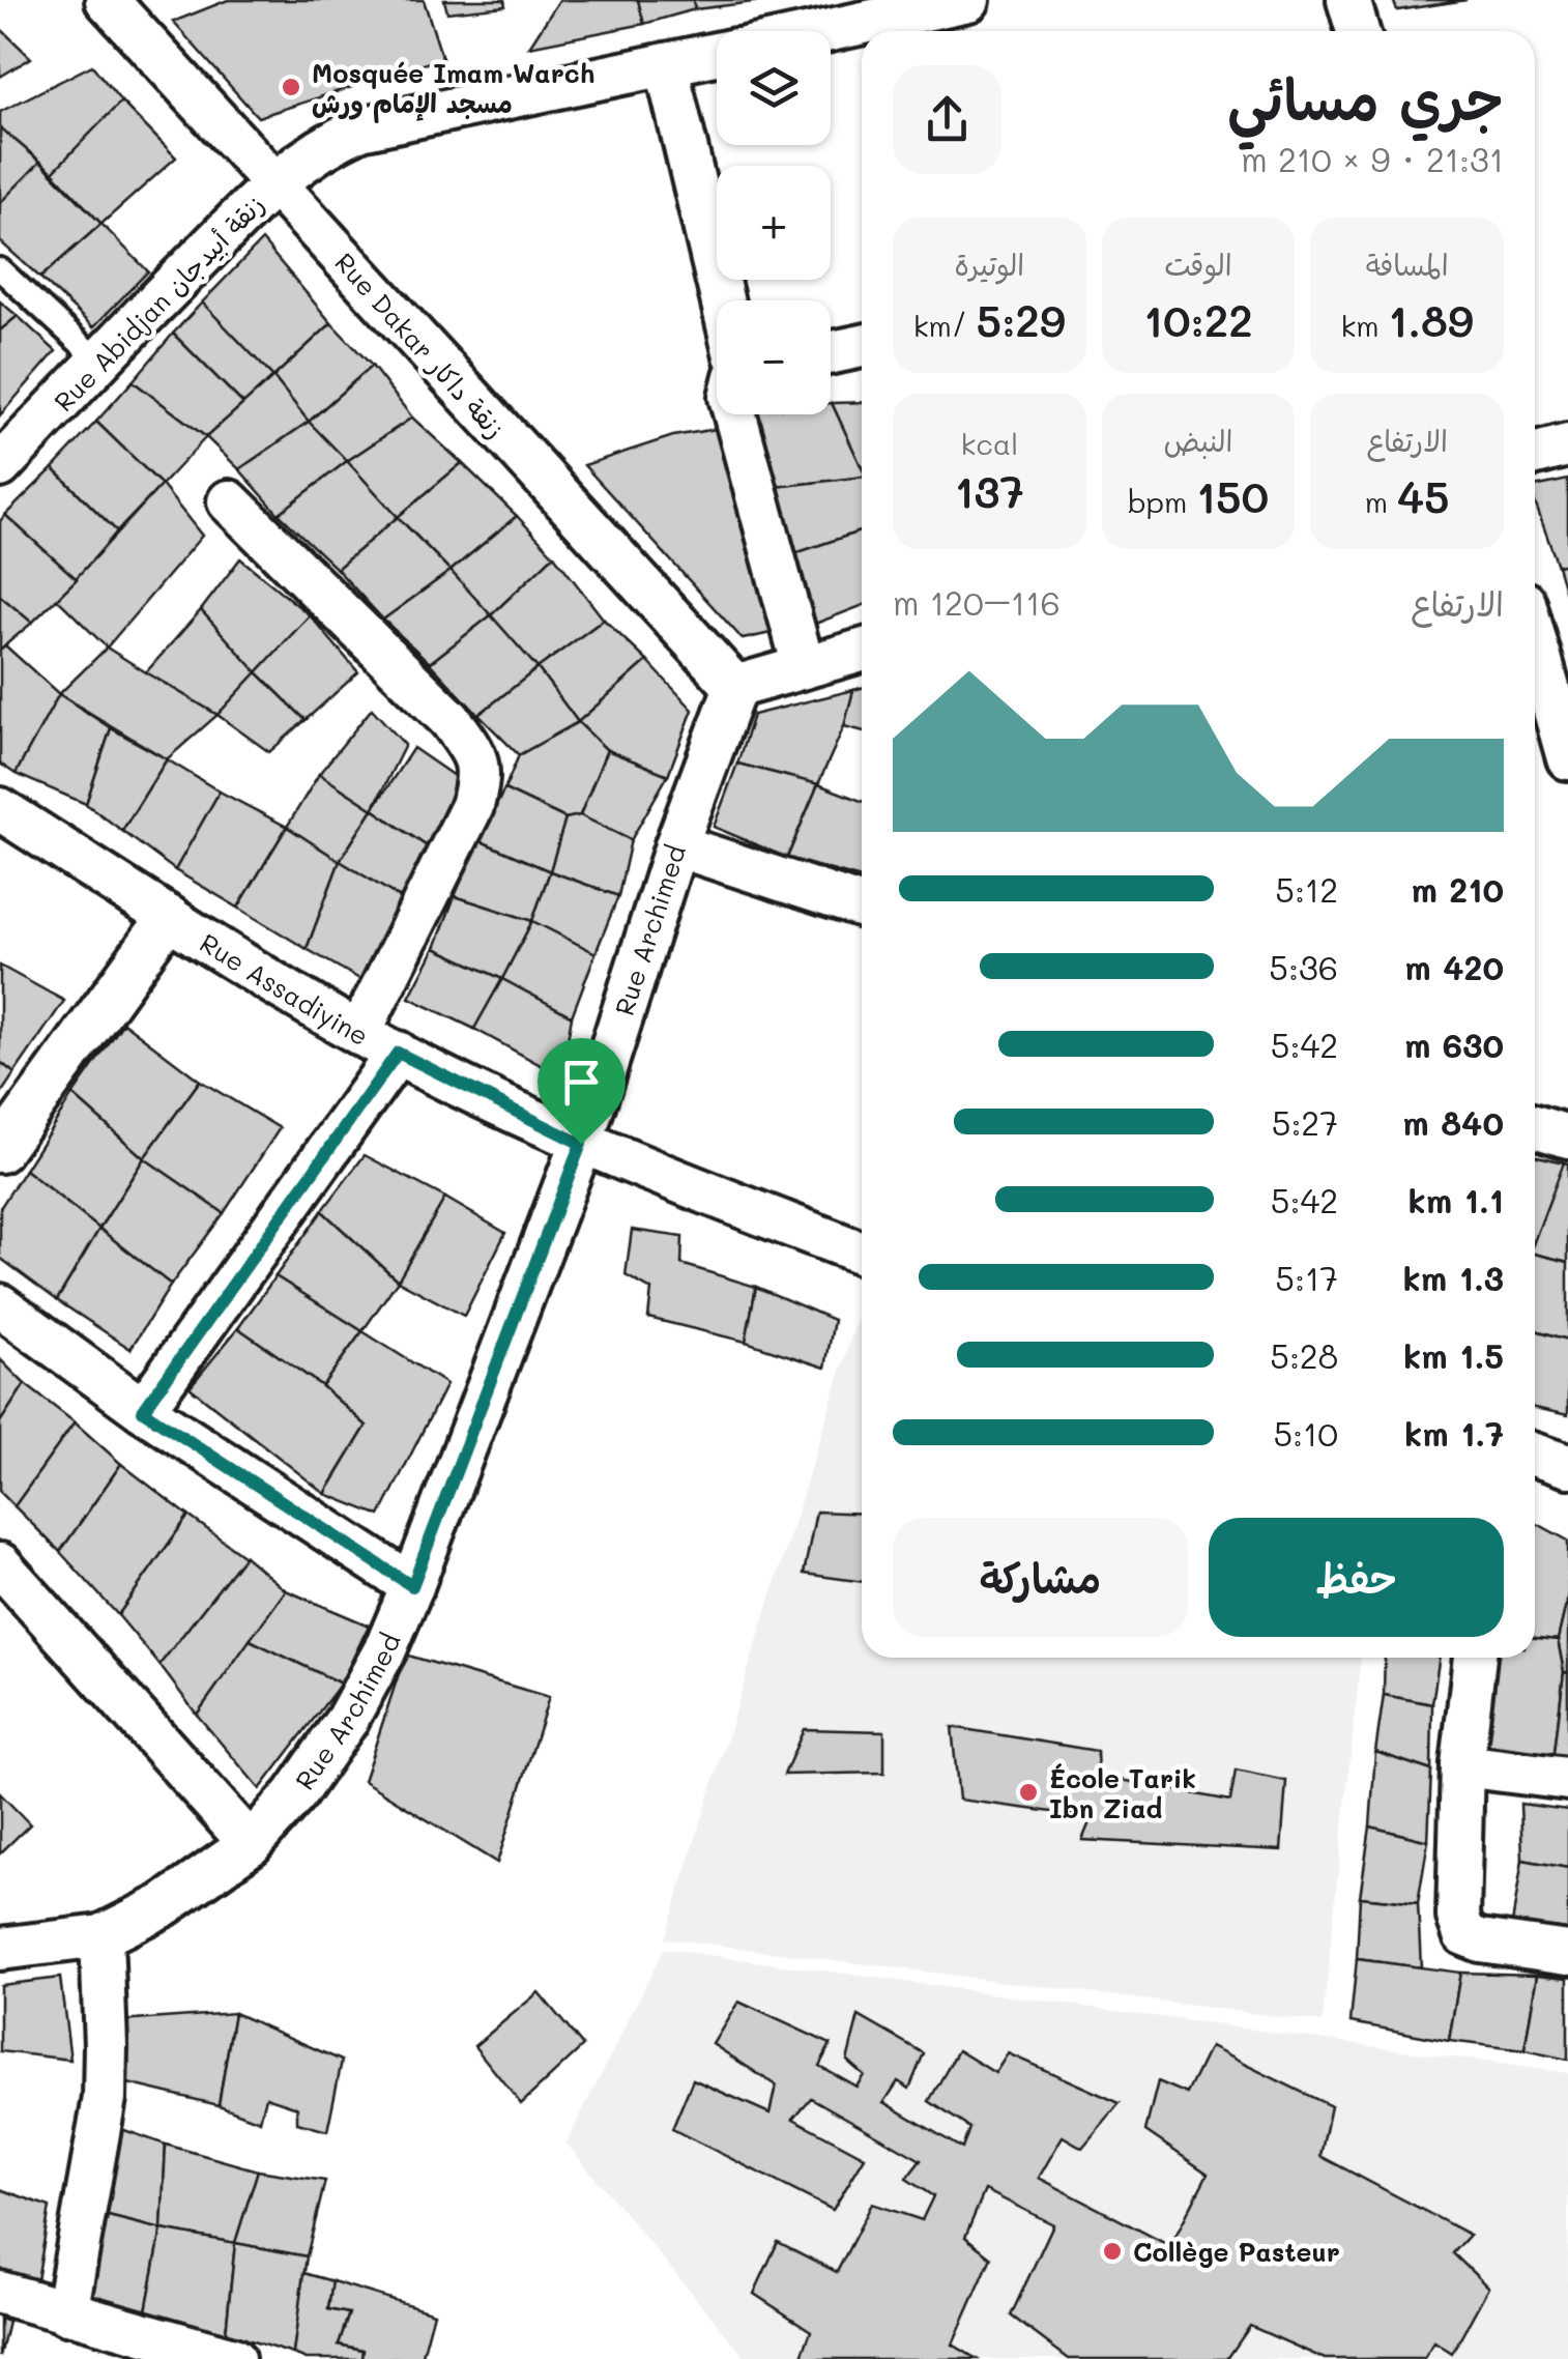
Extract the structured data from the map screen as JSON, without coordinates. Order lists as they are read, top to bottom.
{
  "streets": {
    "street": [
      "Rue Abidjan زنقة أبيدجان",
      "Rue Dakar زنقة داكار",
      "Rue Archimed",
      "Rue Assadiyine"
    ]
  },
  "crossings": [
    ["Rue Abidjan زنقة أبيدجان", "Rue Dakar زنقة داكار"],
    ["Rue Dakar زنقة داكار", "Rue Archimed"],
    ["Rue Archimed", "Rue Assadiyine"]
  ],
  "places": ["Mosquée Imam Warch مسجد الإمام ورش", "École Tarik Ibn Ziad", "Collège Pasteur"],
  "page": {
    "map_buttons": ["+", "−"],
    "heading": ["جري مسائي", "21:31 · 9 × 210 m"],
    "stats": [
      ["المسافة", "1.89 km"],
      ["الوقت", "10:22"],
      ["الوتيرة", "5:29 /km"],
      ["الارتفاع", "45 m"],
      ["النبض", "150 bpm"],
      ["kcal", "137"]
    ],
    "chart": ["الارتفاع", "116–120 m"],
    "list": [
      {
        "name": "210 m",
        "note": "5:12"
      },
      {
        "name": "420 m",
        "note": "5:36"
      },
      {
        "name": "630 m",
        "note": "5:42"
      },
      {
        "name": "840 m",
        "note": "5:27"
      },
      {
        "name": "1.1 km",
        "note": "5:42"
      },
      {
        "name": "1.3 km",
        "note": "5:17"
      },
      {
        "name": "1.5 km",
        "note": "5:28"
      },
      {
        "name": "1.7 km",
        "note": "5:10"
      }
    ],
    "buttons": ["حفظ", "مشاركة"]
  }
}
